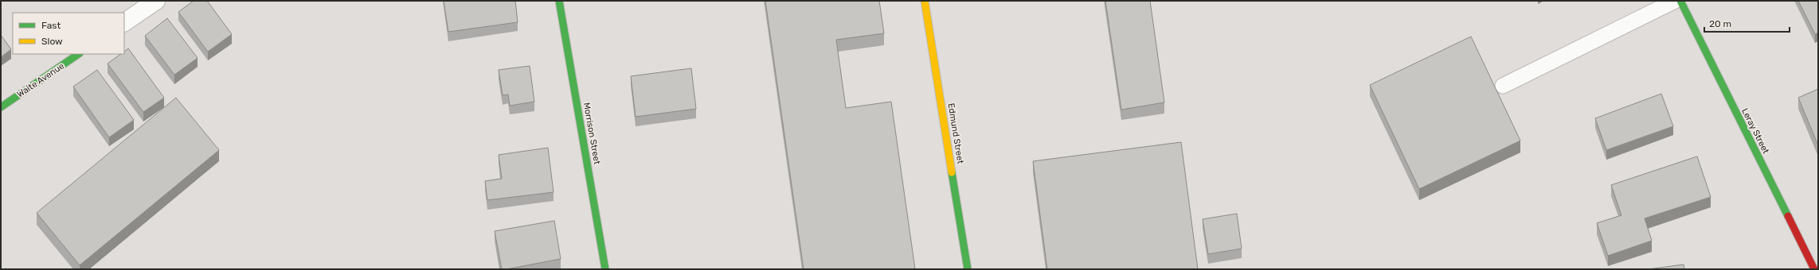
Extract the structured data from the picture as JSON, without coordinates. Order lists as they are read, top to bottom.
{
  "streets": {
    "street": [
      "Waite Avenue",
      "Leray Street",
      "Morrison Street",
      "Edmund Street"
    ]
  },
  "legend": ["Fast", "Slow"],
  "scale_bar": "20 m"
}
